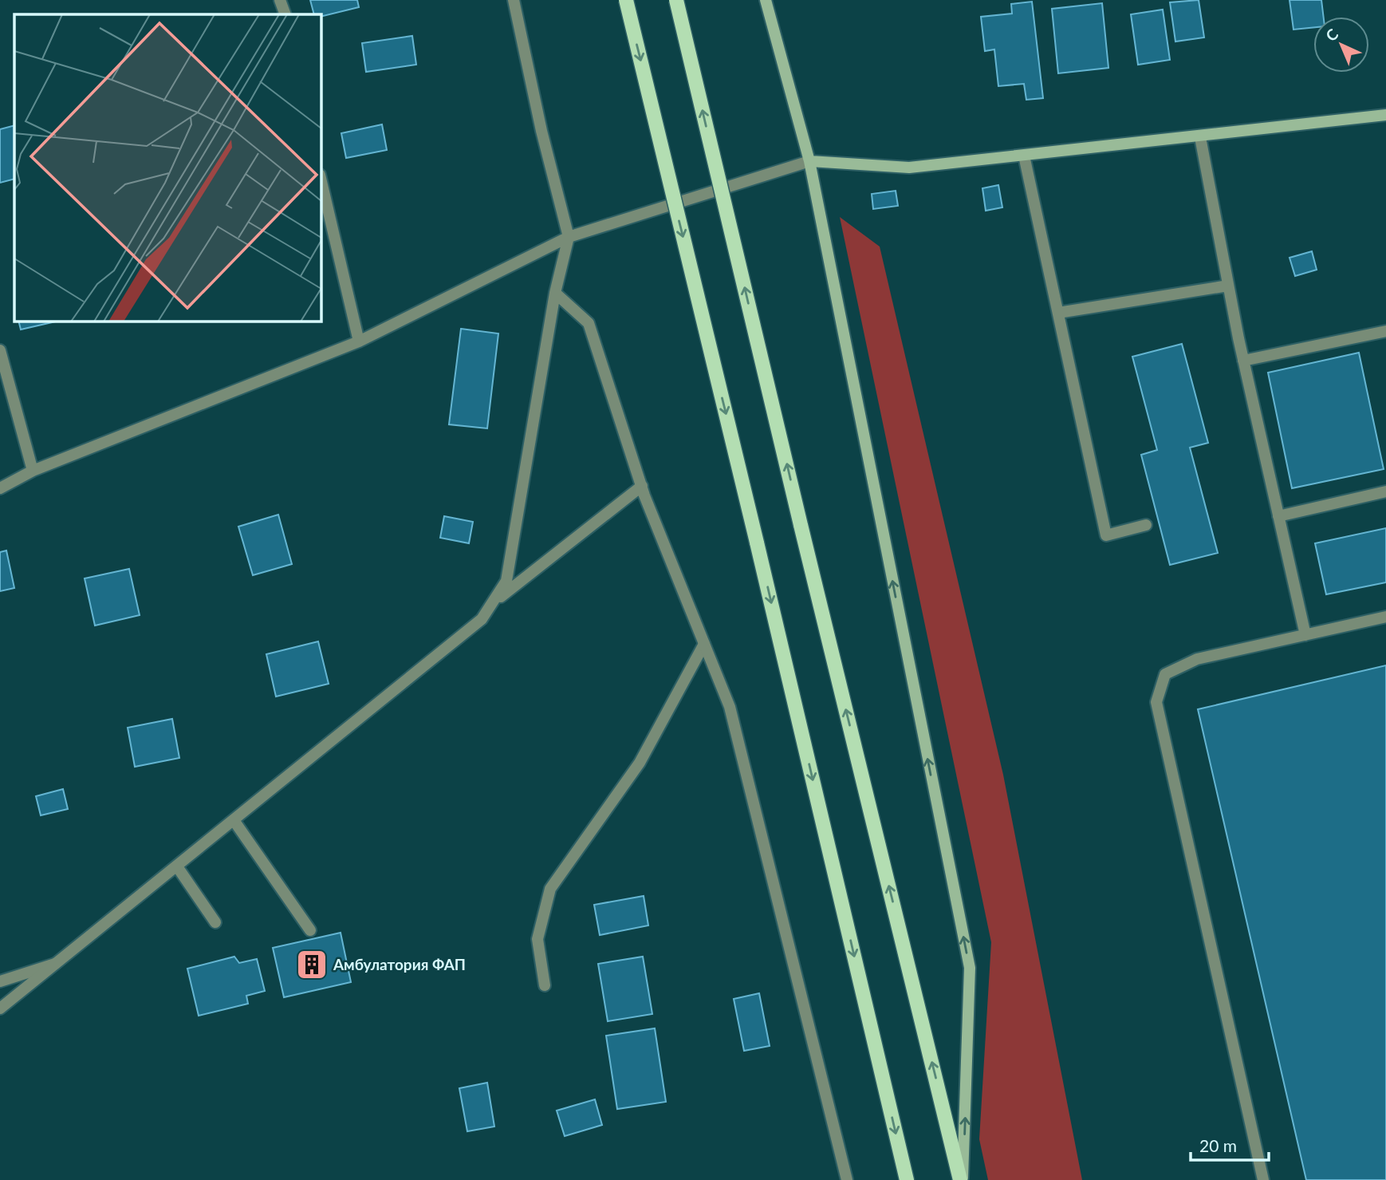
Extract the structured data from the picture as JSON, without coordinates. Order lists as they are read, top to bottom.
{
  "places": {
    "building": ["Амбулатория ФАП"]
  },
  "scale_bar": "20 m",
  "north": "top left"
}
